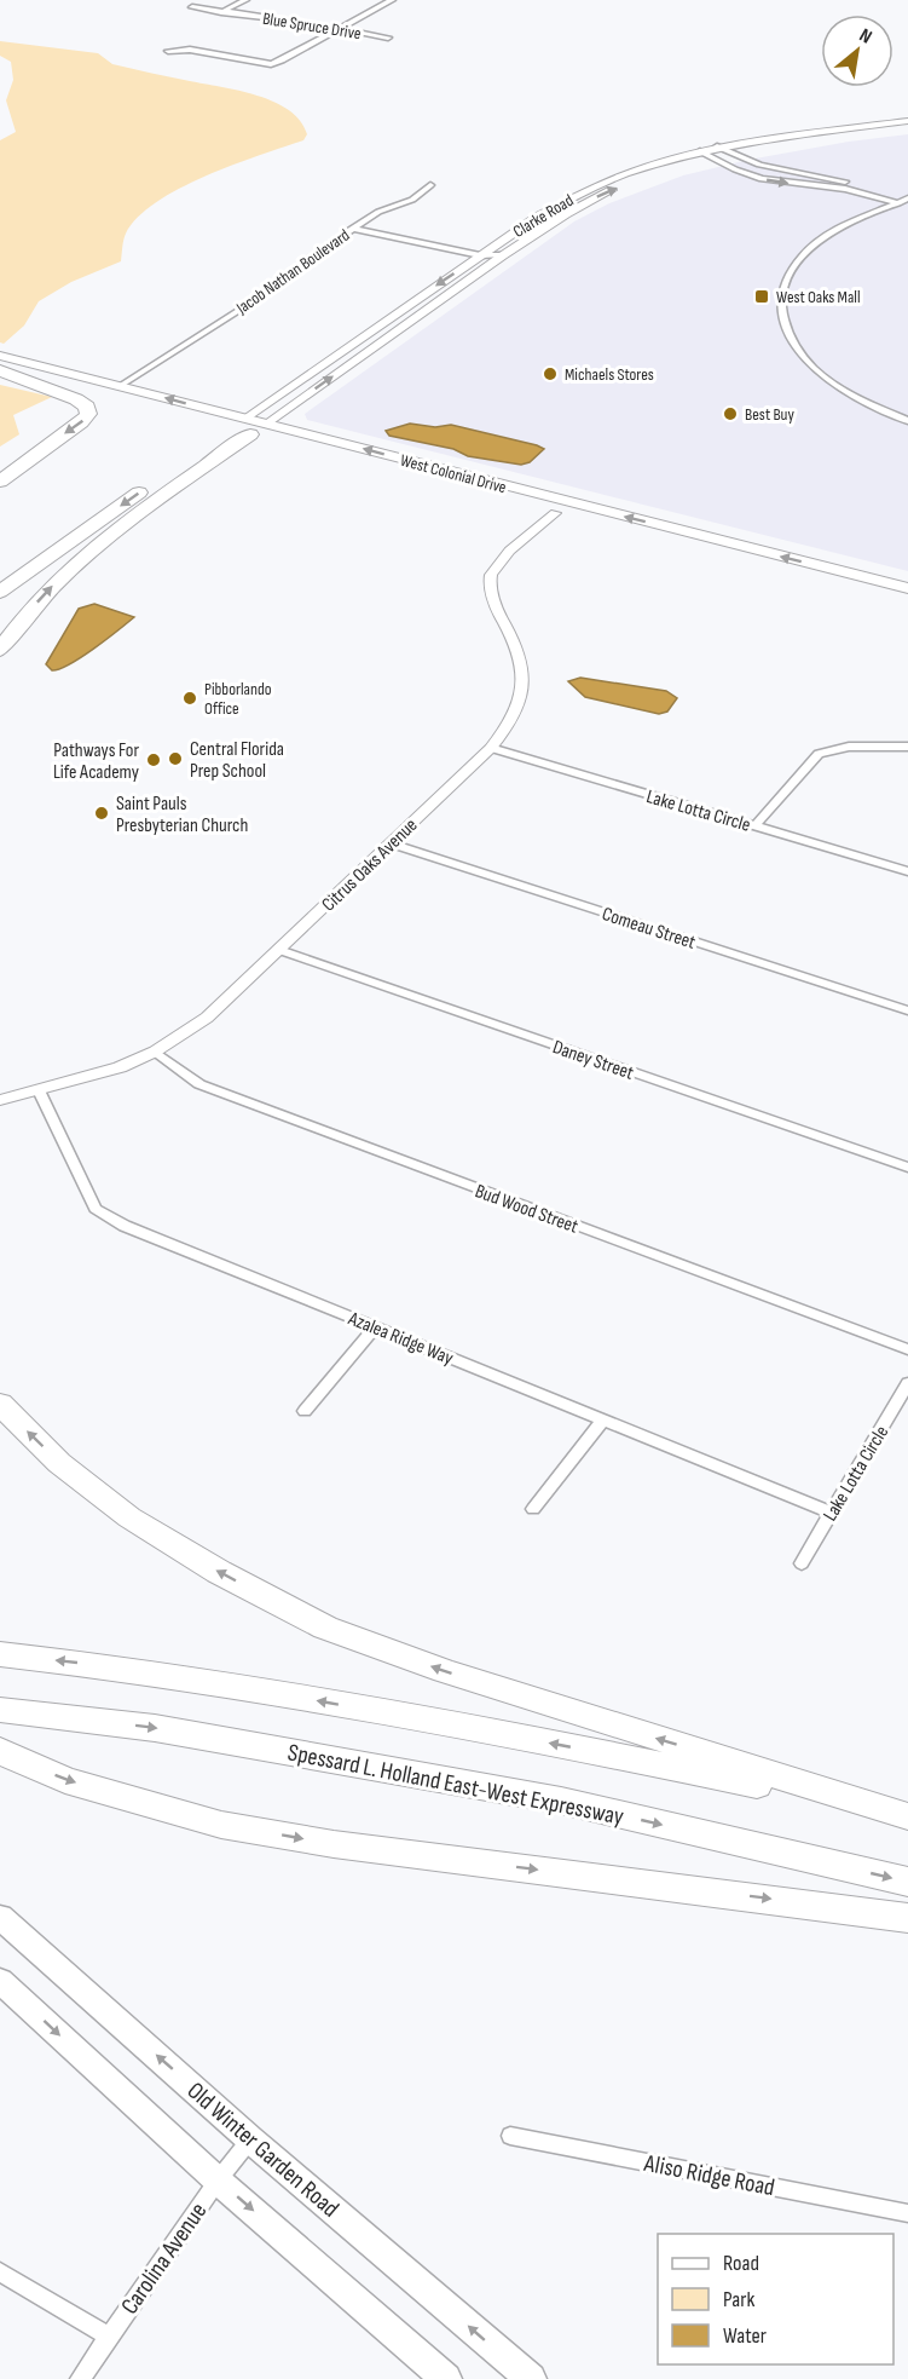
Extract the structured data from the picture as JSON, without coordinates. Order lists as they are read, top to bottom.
{
  "streets": {
    "highway": ["West Colonial Drive", "Spessard L. Holland East-West Expressway"],
    "main road": ["Old Winter Garden Road"],
    "street": [
      "Blue Spruce Drive",
      "Clarke Road",
      "Jacob Nathan Boulevard",
      "Lake Lotta Circle",
      "Citrus Oaks Avenue",
      "Comeau Street",
      "Daney Street",
      "Bud Wood Street",
      "Azalea Ridge Way",
      "Aliso Ridge Road",
      "Carolina Avenue"
    ]
  },
  "crossings": [
    ["Clarke Road", "West Colonial Drive"],
    ["Jacob Nathan Boulevard", "West Colonial Drive"],
    ["West Colonial Drive", "Citrus Oaks Avenue"],
    ["Lake Lotta Circle", "Citrus Oaks Avenue"],
    ["Lake Lotta Circle", "Azalea Ridge Way"],
    ["Citrus Oaks Avenue", "Comeau Street"],
    ["Citrus Oaks Avenue", "Daney Street"],
    ["Citrus Oaks Avenue", "Bud Wood Street"],
    ["Citrus Oaks Avenue", "Azalea Ridge Way"],
    ["Old Winter Garden Road", "Carolina Avenue"]
  ],
  "places": {
    "transit": ["West Oaks Mall"],
    "other": [
      "Michaels Stores",
      "Best Buy",
      "Pibborlando Office",
      "Central Florida Prep School",
      "Pathways For Life Academy",
      "Saint Pauls Presbyterian Church"
    ]
  },
  "legend": ["Road", "Park", "Water"],
  "north": "top right"
}
